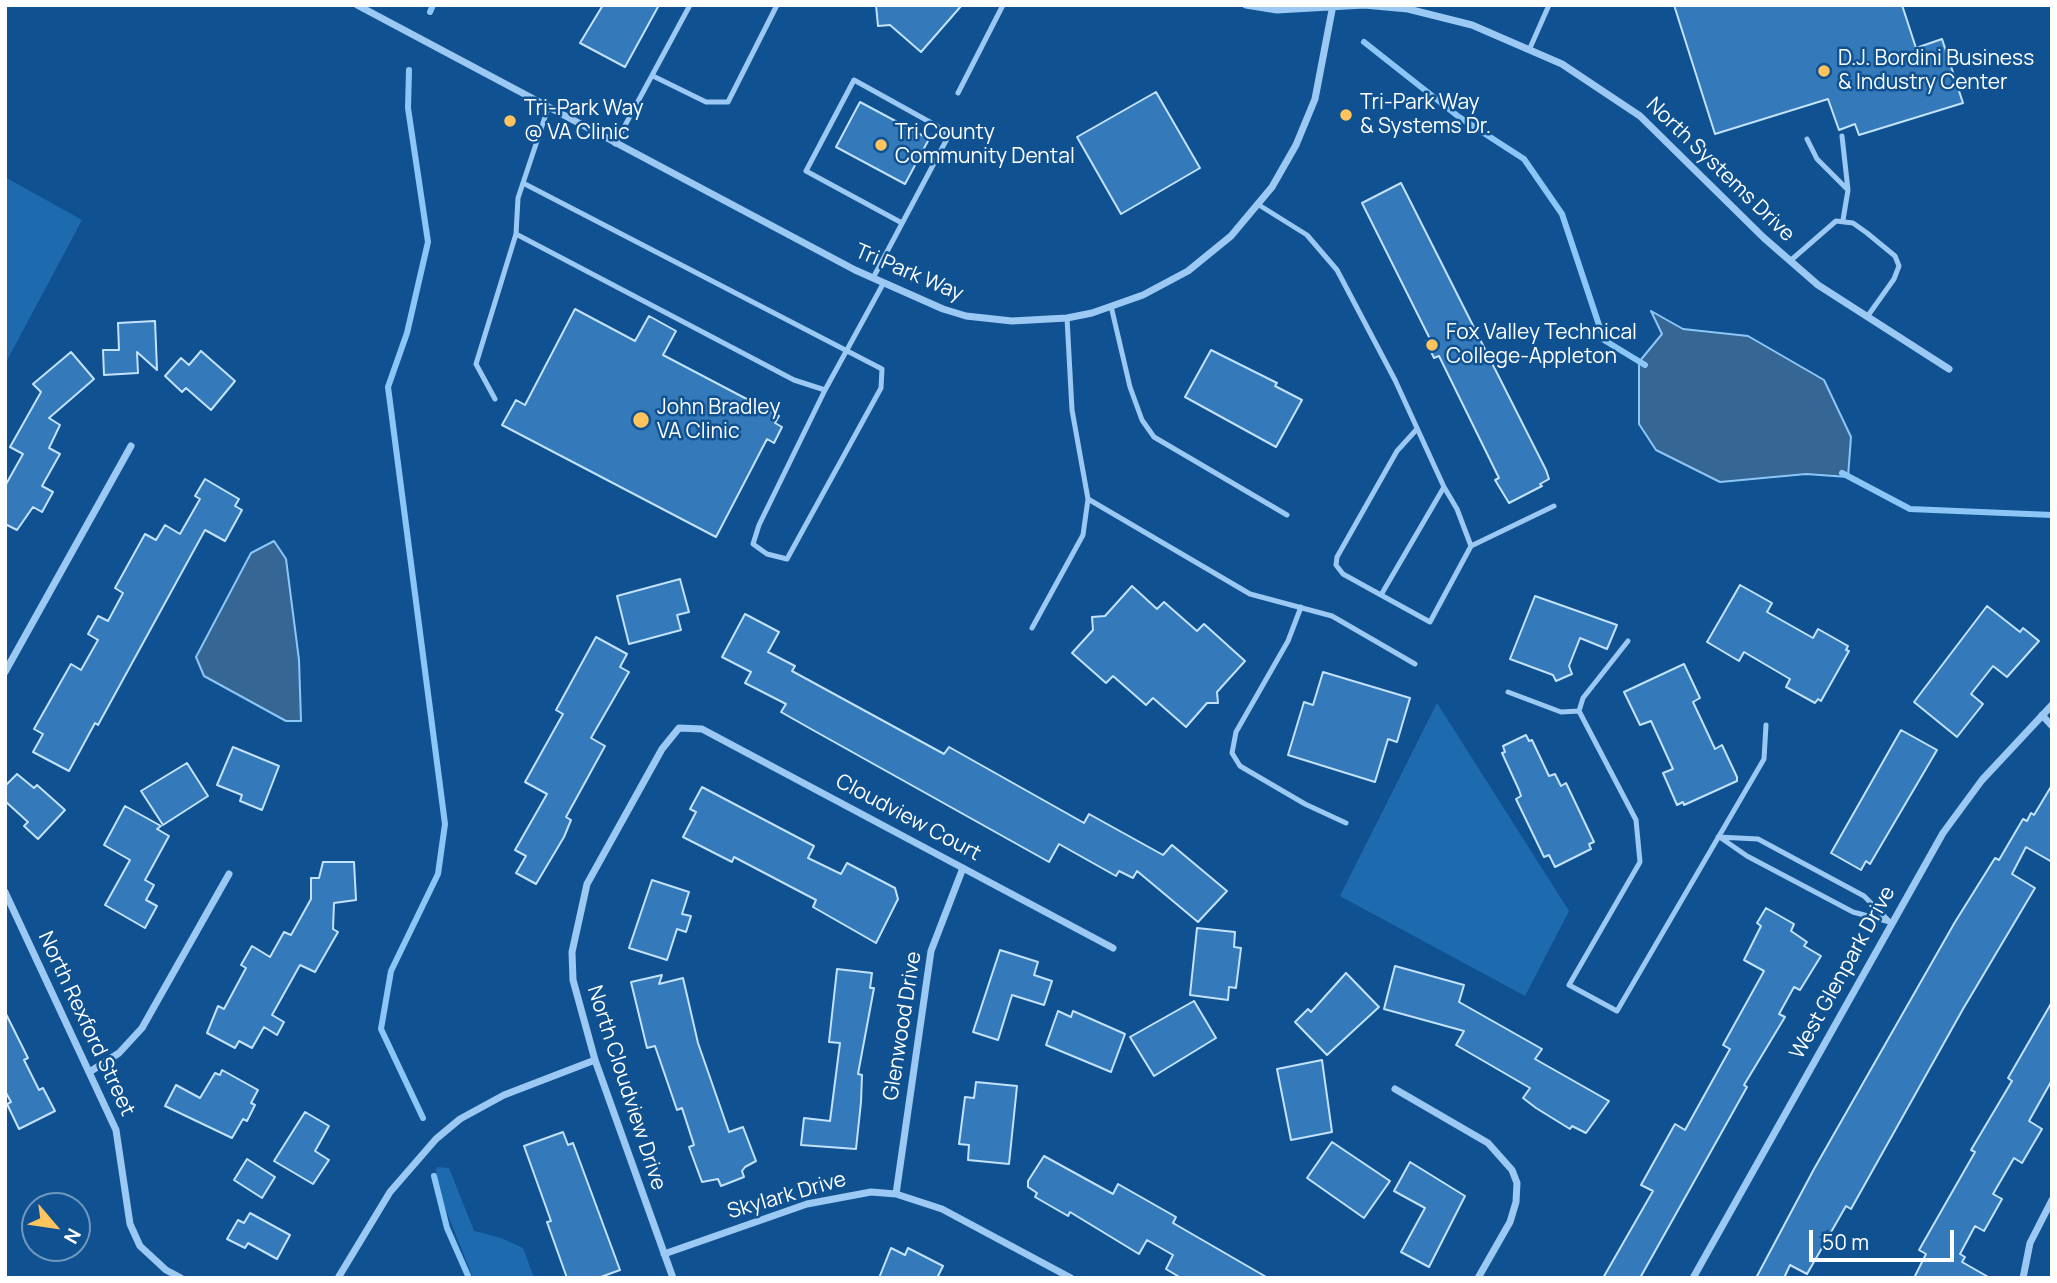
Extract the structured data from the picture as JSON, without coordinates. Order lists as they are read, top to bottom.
{
  "streets": {
    "street": [
      "North Systems Drive",
      "Tri Park Way",
      "Cloudview Court",
      "West Glenpark Drive",
      "North Rexford Street",
      "Glenwood Drive",
      "North Cloudview Drive",
      "Skylark Drive"
    ]
  },
  "crossings": [
    ["North Systems Drive", "Tri Park Way"],
    ["Cloudview Court", "Glenwood Drive"],
    ["Cloudview Court", "North Cloudview Drive"],
    ["Glenwood Drive", "Skylark Drive"],
    ["North Cloudview Drive", "Skylark Drive"]
  ],
  "places": [
    "D.J. Bordini Business & Industry Center",
    "Tri-Park Way & Systems Dr.",
    "Tri-Park Way @ VA Clinic",
    "Tri County Community Dental",
    "Fox Valley Technical College-Appleton",
    "John Bradley VA Clinic"
  ],
  "scale_bar": "50 m",
  "north": "bottom right"
}
